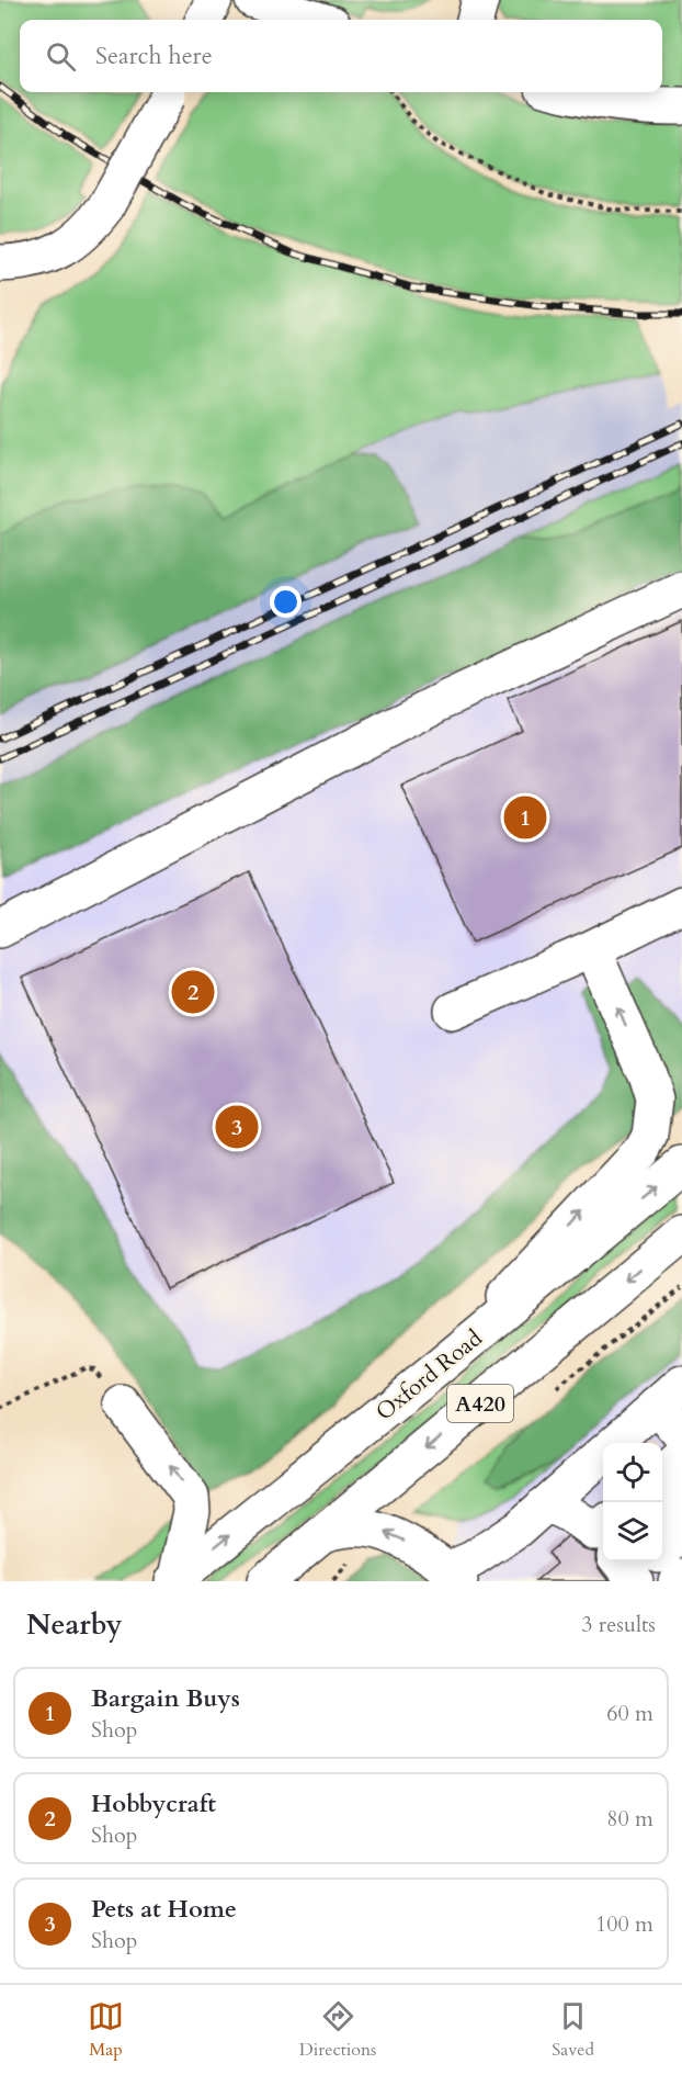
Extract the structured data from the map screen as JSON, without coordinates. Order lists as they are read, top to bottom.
{
  "streets": {
    "main road": ["Oxford Road", "A420"]
  },
  "page": {
    "search": "Search here",
    "pins": ["1", "2", "3"],
    "heading": ["Nearby", "3 results"],
    "list": [
      {
        "mark": "1",
        "name": "Bargain Buys",
        "note": "Shop",
        "value": "60 m"
      },
      {
        "mark": "2",
        "name": "Hobbycraft",
        "note": "Shop",
        "value": "80 m"
      },
      {
        "mark": "3",
        "name": "Pets at Home",
        "note": "Shop",
        "value": "100 m"
      }
    ],
    "nav": ["Map", "Directions", "Saved"]
  }
}
